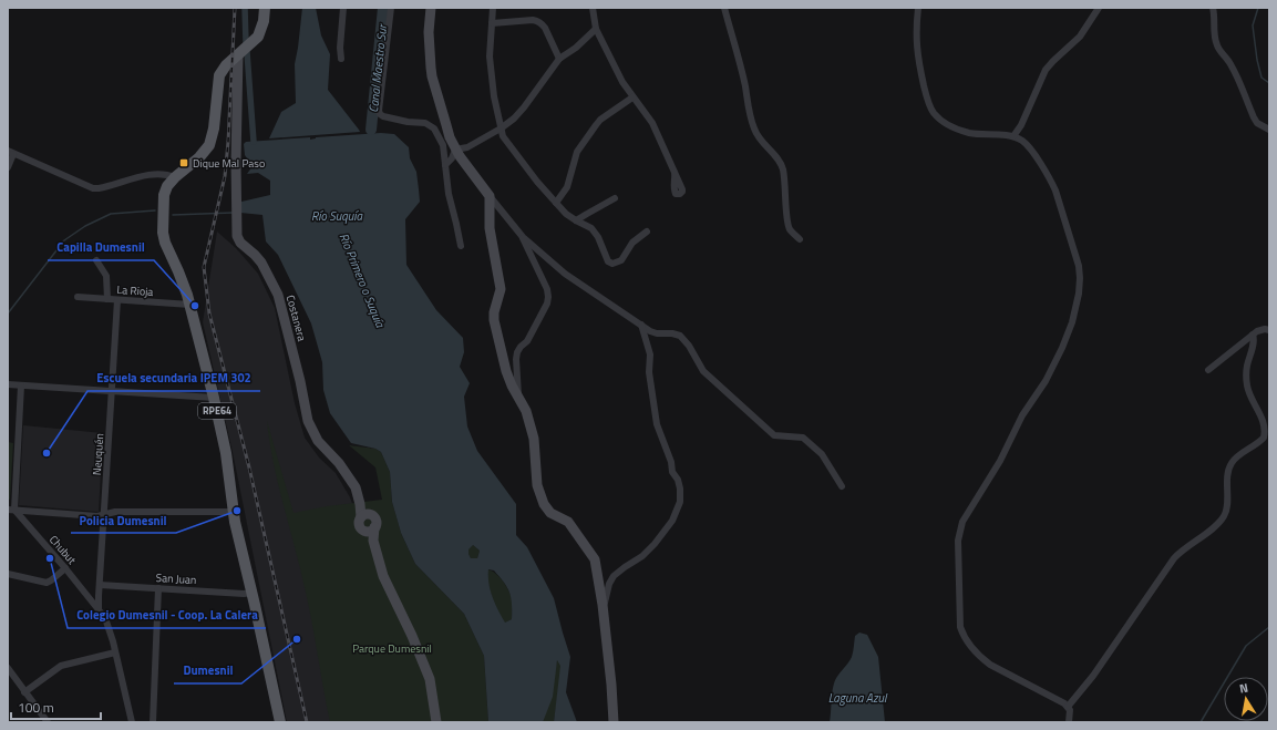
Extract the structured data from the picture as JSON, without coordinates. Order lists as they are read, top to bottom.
{
  "streets": {
    "main road": ["RPE64"],
    "street": [
      "La Rioja",
      "Costanera",
      "Neuquén",
      "Chubut",
      "San Juan"
    ]
  },
  "crossings": [
    ["La Rioja", "RPE64"],
    ["La Rioja", "Neuquén"],
    ["Costanera", "RPE64"],
    ["RPE64", "San Juan"],
    ["Neuquén", "Chubut"],
    ["Neuquén", "San Juan"]
  ],
  "water": [
    "Canal Maestro Sur",
    "Río Suquía",
    "Río Primero o Suquía",
    "Laguna Azul"
  ],
  "parks": ["Parque Dumesnil"],
  "places": {
    "transit": ["Dique Mal Paso"],
    "other": [
      "Capilla Dumesnil",
      "Escuela secundaria IPEM 302",
      "Policia Dumesnil",
      "Colegio Dumesnil - Coop. La Calera",
      "Dumesnil"
    ]
  },
  "scale_bar": "100 m",
  "north": "top"
}
